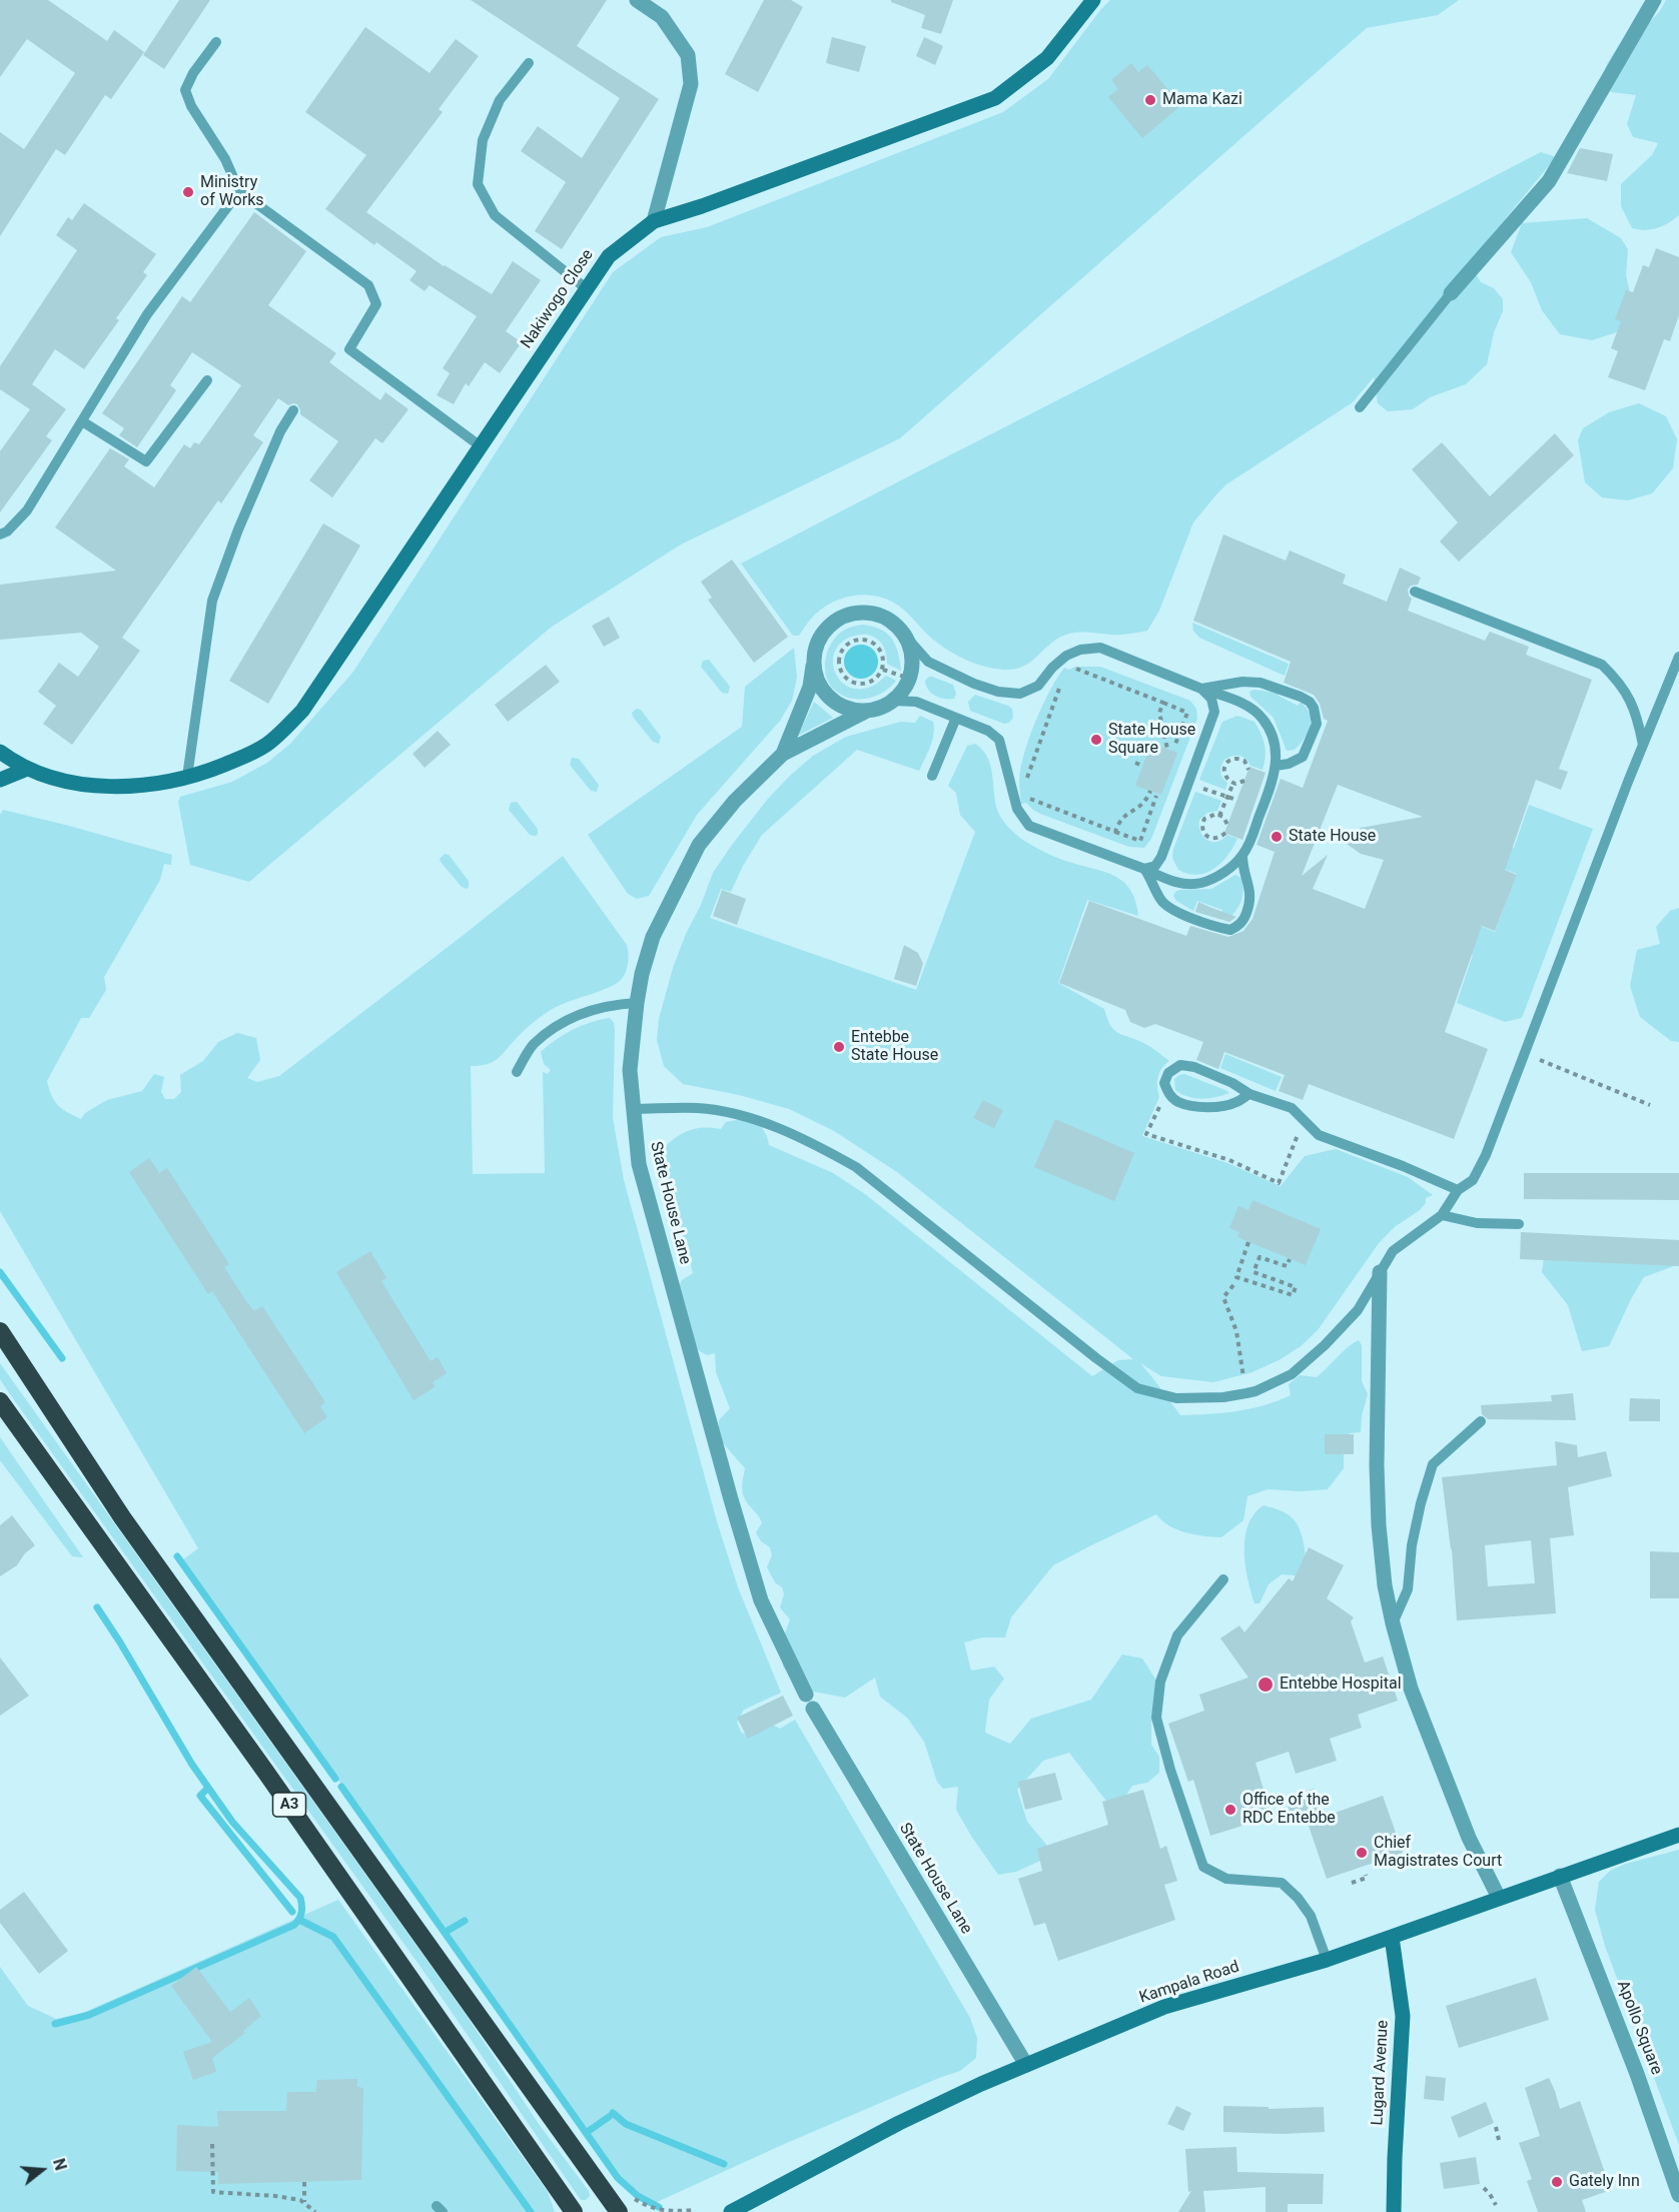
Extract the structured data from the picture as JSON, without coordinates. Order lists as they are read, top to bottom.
{
  "streets": {
    "highway": ["A3"],
    "street": [
      "Nakiwogo Close",
      "State House Lane",
      "Kampala Road",
      "Apollo Square",
      "Lugard Avenue"
    ]
  },
  "crossings": [
    ["State House Lane", "Kampala Road"],
    ["Kampala Road", "Apollo Square"],
    ["Kampala Road", "Lugard Avenue"]
  ],
  "places": [
    "Mama Kazi",
    "Ministry of Works",
    "State House Square",
    "State House",
    "Entebbe State House",
    "Entebbe Hospital",
    "Office of the RDC Entebbe",
    "Chief Magistrates Court",
    "Gately Inn"
  ],
  "north": "right"
}
